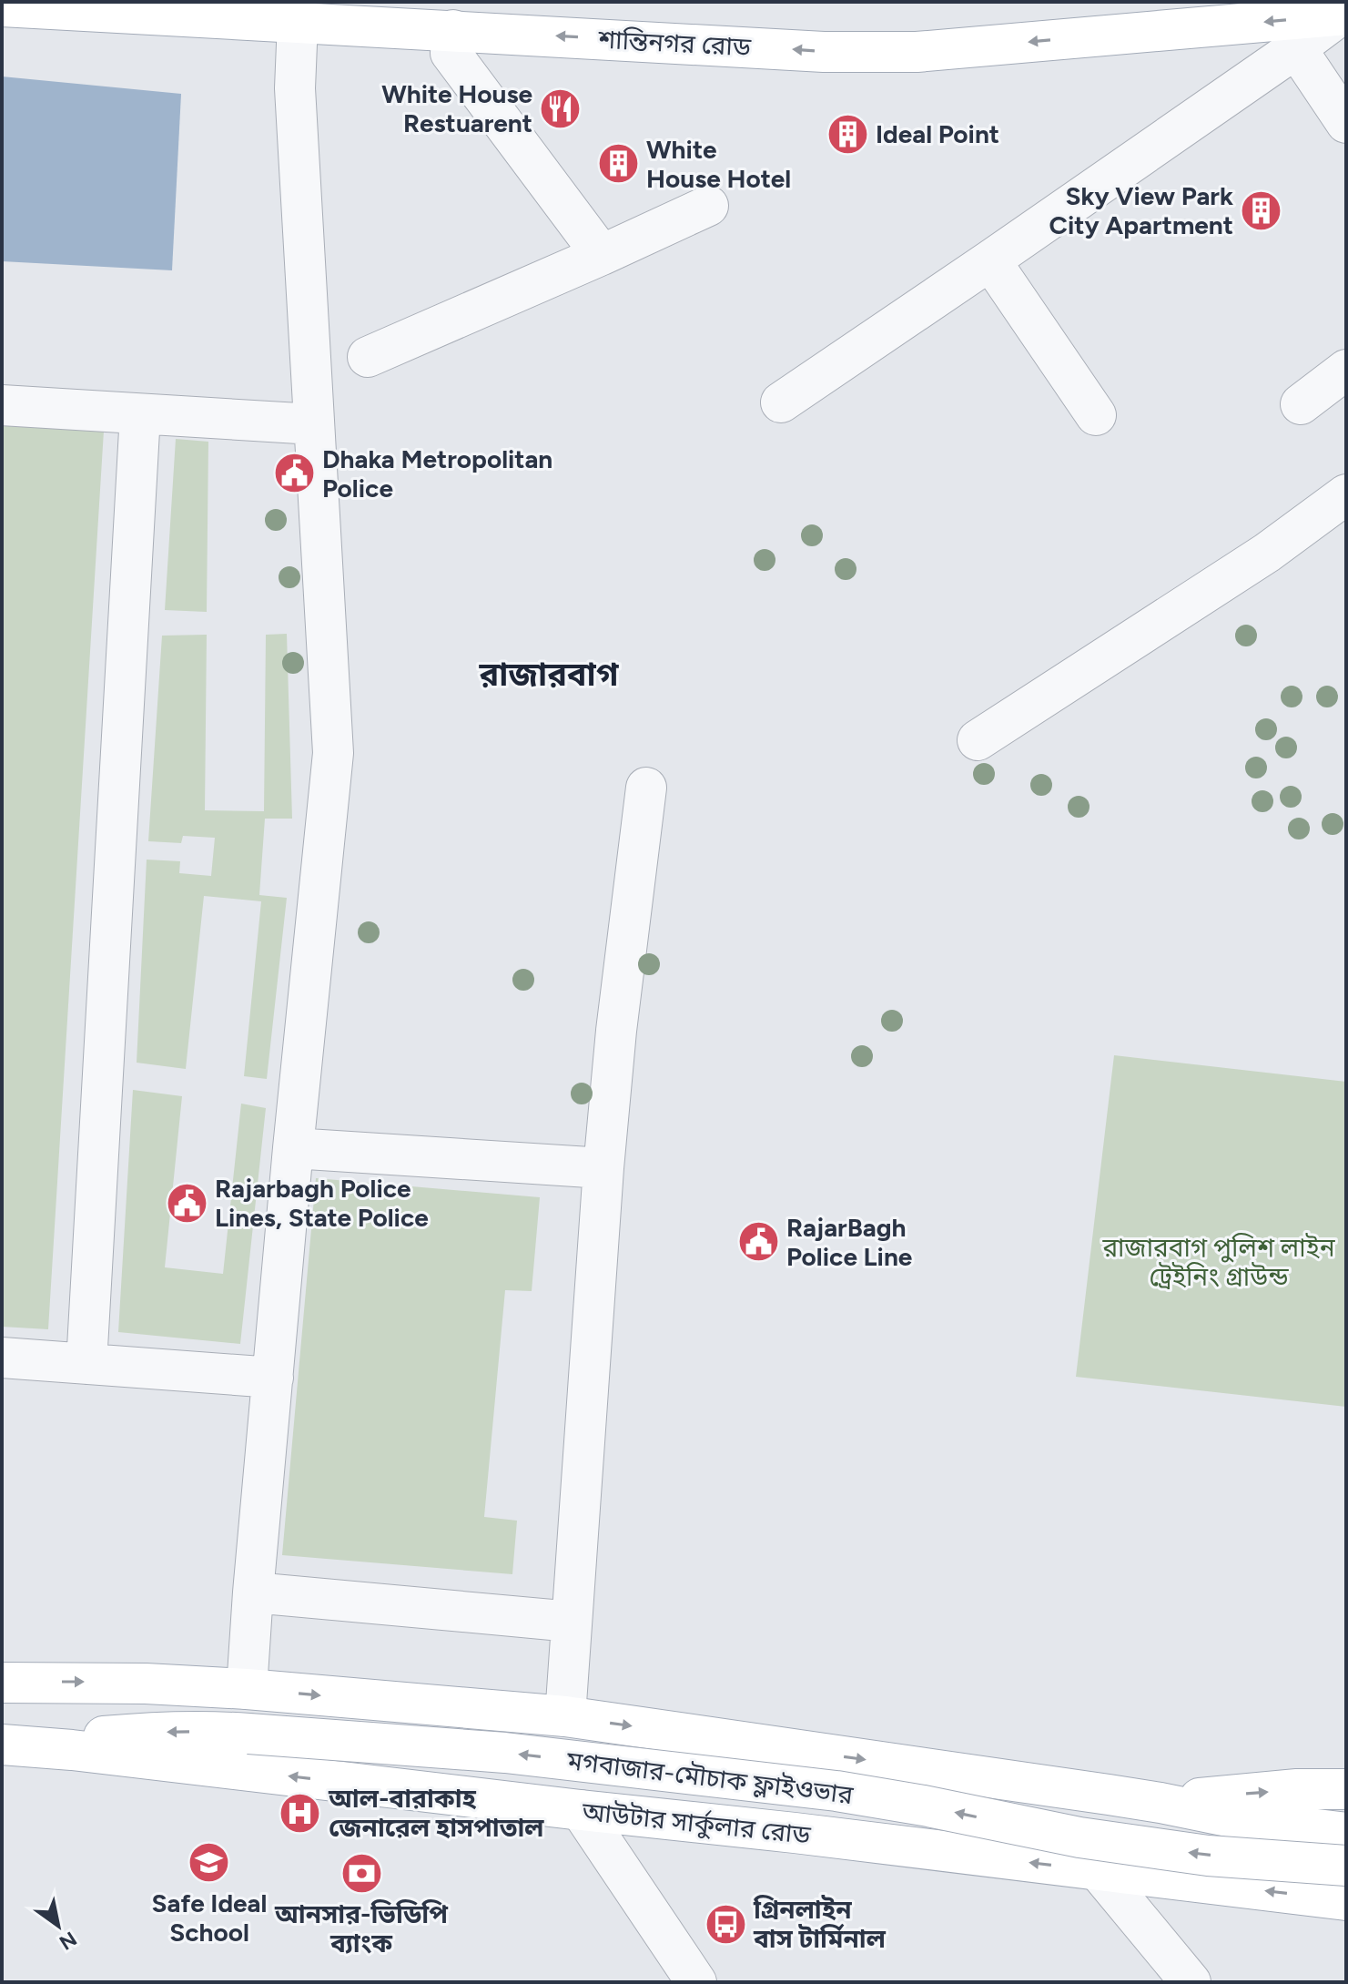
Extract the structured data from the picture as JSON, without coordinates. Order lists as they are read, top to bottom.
{
  "streets": {
    "main road": ["শান্তিনগর রোড", "মগবাজার-মৌচাক ফ্লাইওভার", "আউটার সার্কুলার রোড"]
  },
  "crossings": [
    ["মগবাজার-মৌচাক ফ্লাইওভার", "আউটার সার্কুলার রোড"]
  ],
  "one_way": ["শান্তিনগর রোড"],
  "districts": ["রাজারবাগ"],
  "parks": ["রাজারবাগ পুলিশ লাইন ট্রেইনিং গ্রাউন্ড"],
  "places": {
    "restaurant": ["White House Restuarent"],
    "building": ["Ideal Point", "White House Hotel", "Sky View Park City Apartment"],
    "public building": ["Dhaka Metropolitan Police", "Rajarbagh Police Lines, State Police", "RajarBagh Police Line"],
    "hospital": ["আল-বারাকাহ জেনারেল হাসপাতাল"],
    "school or university": ["Safe Ideal School"],
    "bank": ["আনসার-ভিডিপি ব্যাংক"],
    "bus stop": ["গ্রিনলাইন বাস টার্মিনাল"]
  },
  "north": "bottom right"
}
